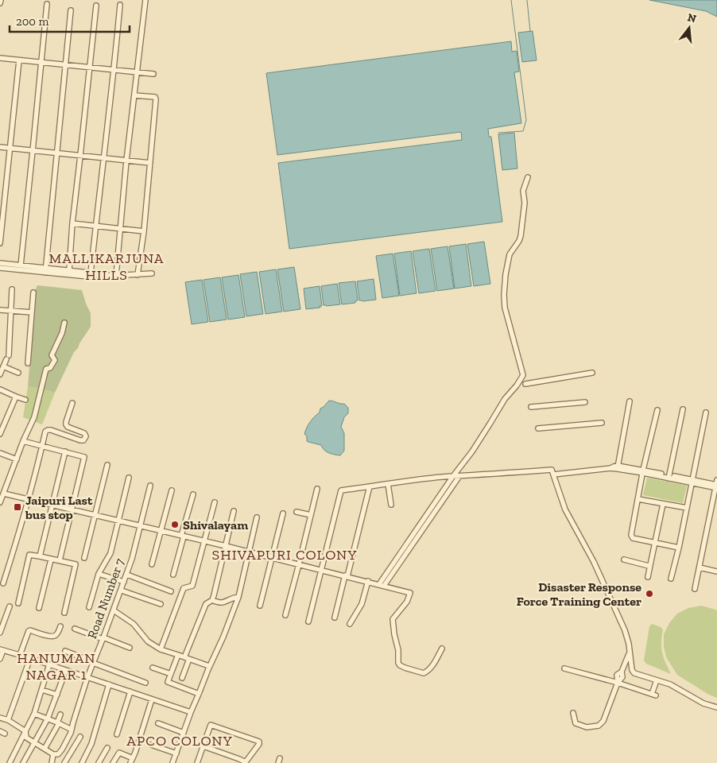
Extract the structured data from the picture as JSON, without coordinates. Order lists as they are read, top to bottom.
{
  "streets": {
    "street": ["Road Number 7"]
  },
  "districts": [
    "MALLIKARJUNA HILLS",
    "SHIVAPURI COLONY",
    "HANUMAN NAGAR 1",
    "APCO COLONY"
  ],
  "places": {
    "transit": ["Jaipuri Last bus stop"],
    "other": ["Shivalayam", "Disaster Response Force Training Center"]
  },
  "scale_bar": "200 m",
  "north": "top"
}
